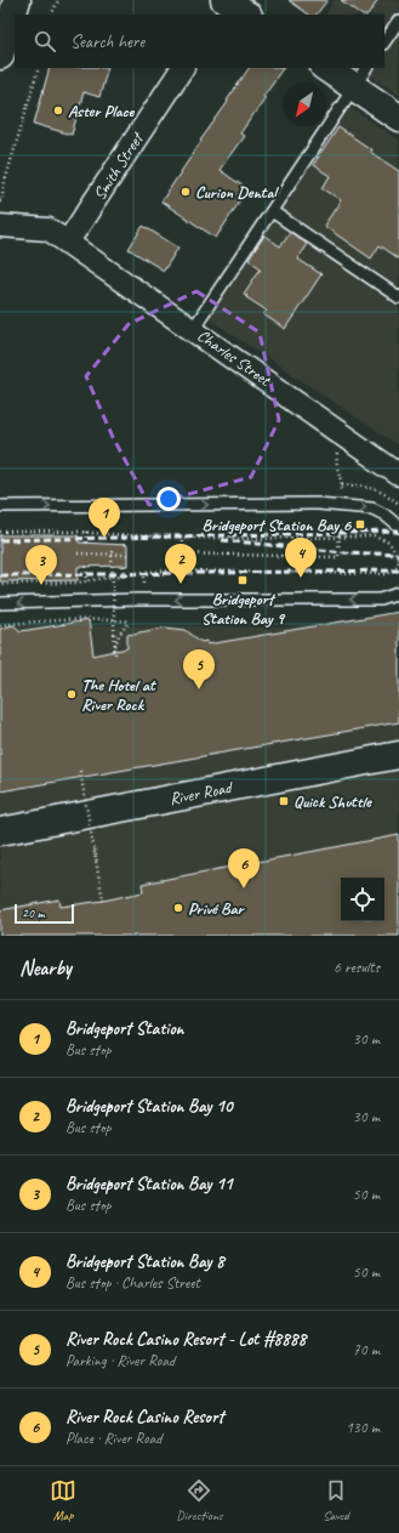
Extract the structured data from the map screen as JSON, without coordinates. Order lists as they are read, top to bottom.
{
  "streets": {
    "street": ["Smith Street", "Charles Street", "River Road"]
  },
  "crossings": [
    ["Smith Street", "Charles Street"]
  ],
  "places": {
    "other": [
      "Aster Place",
      "Curion Dental",
      "The Hotel at River Rock",
      "Privé Bar"
    ],
    "transit": ["Bridgeport Station Bay 6", "Bridgeport Station Bay 9", "Quick Shuttle"]
  },
  "scale_bar": "20 m",
  "north": "bottom left",
  "page": {
    "search": "Search here",
    "pins": [
      "1",
      "4",
      "2",
      "3",
      "5",
      "6"
    ],
    "scale": "20 m",
    "heading": ["Nearby", "6 results"],
    "list": [
      {
        "mark": "1",
        "name": "Bridgeport Station",
        "note": "Bus stop",
        "value": "30 m"
      },
      {
        "mark": "2",
        "name": "Bridgeport Station Bay 10",
        "note": "Bus stop",
        "value": "30 m"
      },
      {
        "mark": "3",
        "name": "Bridgeport Station Bay 11",
        "note": "Bus stop",
        "value": "50 m"
      },
      {
        "mark": "4",
        "name": "Bridgeport Station Bay 8",
        "note": "Bus stop · Charles Street",
        "value": "50 m"
      },
      {
        "mark": "5",
        "name": "River Rock Casino Resort - Lot #8888",
        "note": "Parking · River Road",
        "value": "70 m"
      },
      {
        "mark": "6",
        "name": "River Rock Casino Resort",
        "note": "Place · River Road",
        "value": "130 m"
      }
    ],
    "nav": ["Map", "Directions", "Saved"]
  }
}
